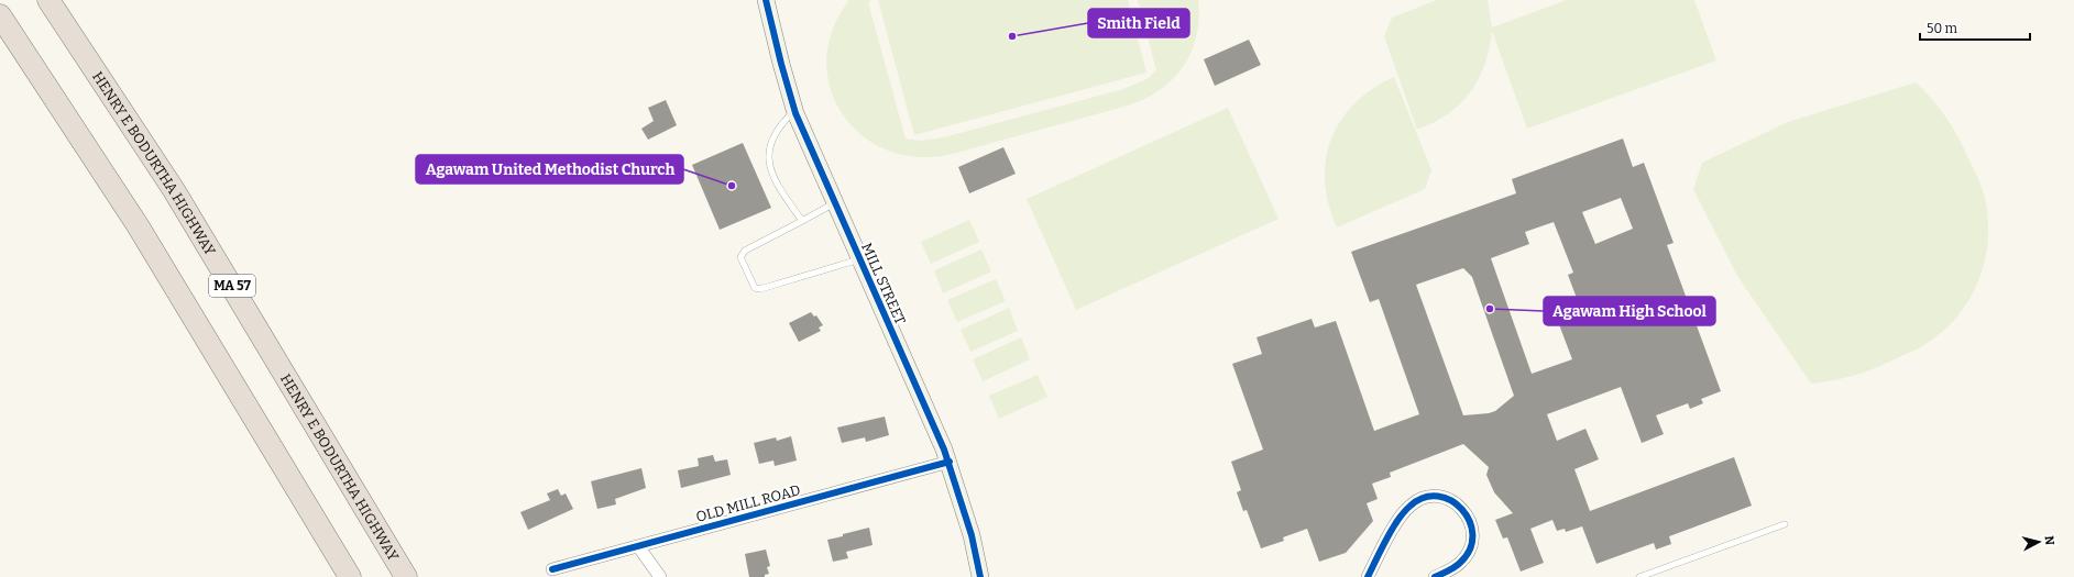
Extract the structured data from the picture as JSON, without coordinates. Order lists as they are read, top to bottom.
{
  "streets": {
    "highway": ["HENRY E BODURTHA HIGHWAY", "MA 57"],
    "street": ["MILL STREET", "OLD MILL ROAD"]
  },
  "crossings": [
    ["MILL STREET", "OLD MILL ROAD"]
  ],
  "places": ["Smith Field", "Agawam United Methodist Church", "Agawam High School"],
  "scale_bar": "50 m",
  "north": "right"
}
